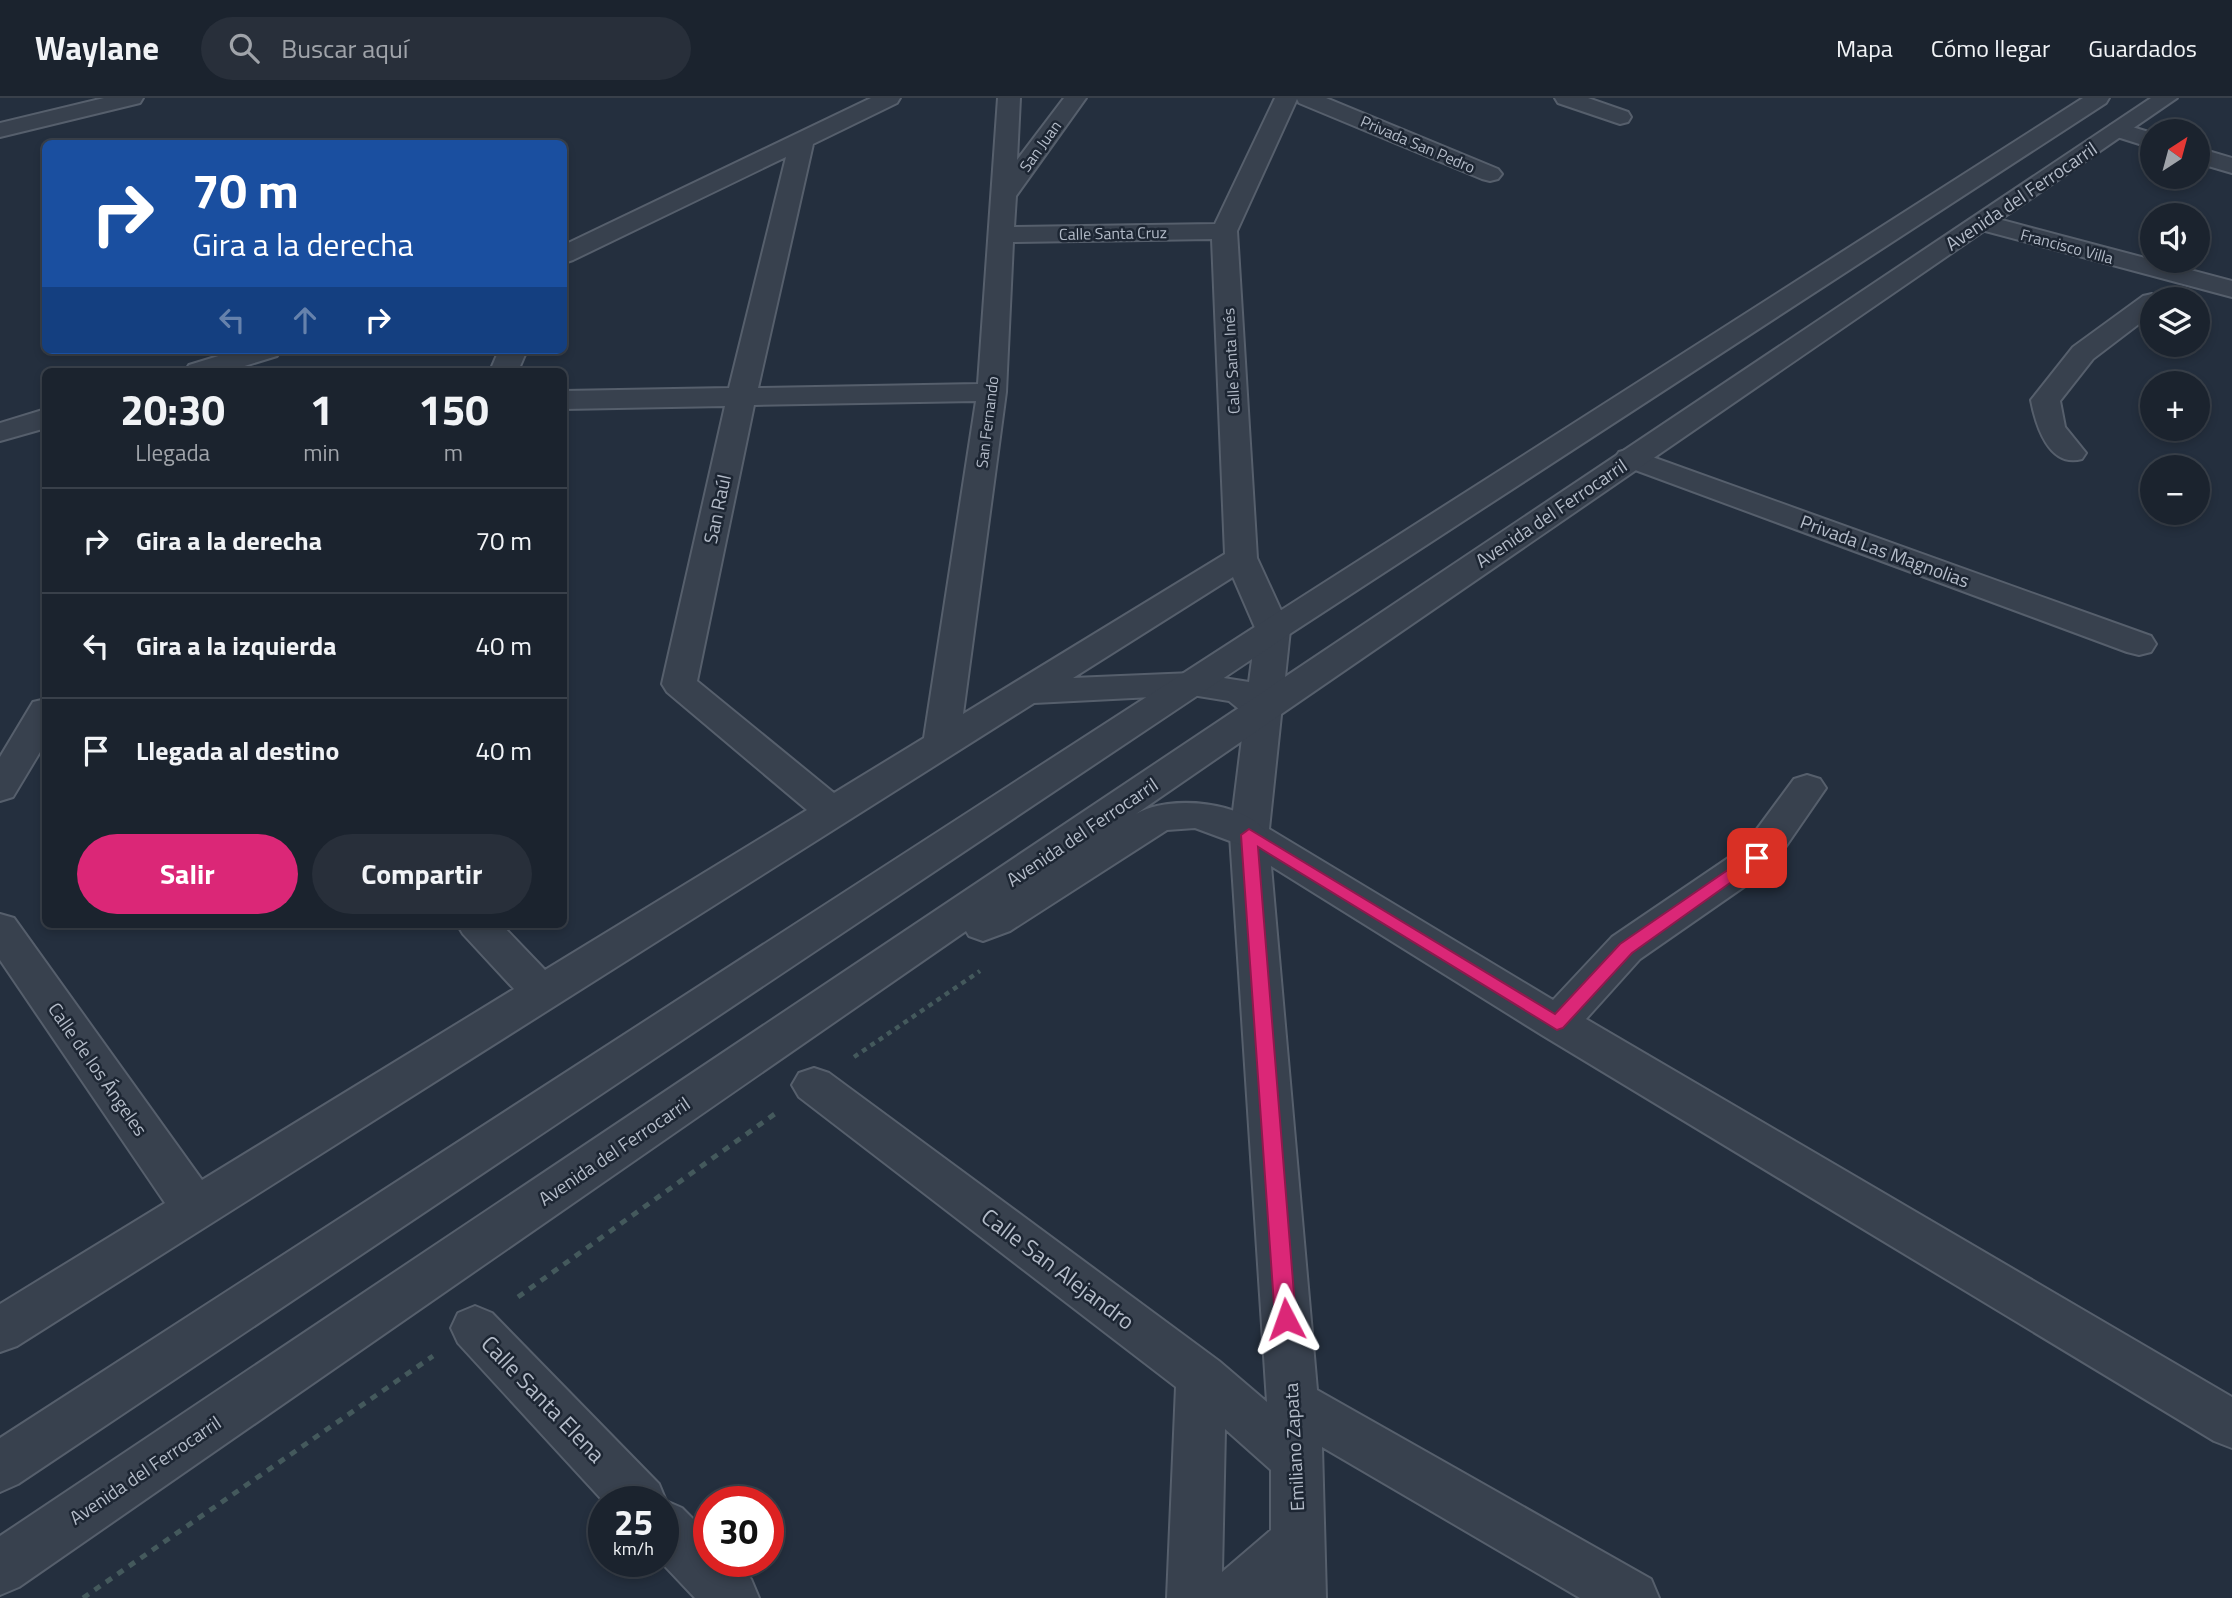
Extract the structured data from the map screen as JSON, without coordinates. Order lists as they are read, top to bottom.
{
  "streets": {
    "street": [
      "Privada San Pedro",
      "San Juan",
      "Avenida del Ferrocarril",
      "Calle Santa Cruz",
      "Francisco Villa",
      "Calle Santa Inés",
      "San Fernando",
      "San Raúl",
      "Privada Las Magnolias",
      "Calle de los Ángeles",
      "Calle San Alejandro",
      "Calle Santa Elena",
      "Emiliano Zapata"
    ]
  },
  "crossings": [
    ["San Juan", "San Fernando"],
    ["Avenida del Ferrocarril", "Francisco Villa"],
    ["Avenida del Ferrocarril", "Calle Santa Inés"],
    ["Avenida del Ferrocarril", "Privada Las Magnolias"],
    ["Avenida del Ferrocarril", "Emiliano Zapata"],
    ["Calle Santa Cruz", "Calle Santa Inés"],
    ["Calle Santa Cruz", "San Fernando"],
    ["Calle Santa Inés", "Emiliano Zapata"],
    ["Calle San Alejandro", "Emiliano Zapata"]
  ],
  "north": "top right",
  "page": {
    "header": "Waylane",
    "search": "Buscar aquí",
    "nav": ["Mapa", "Cómo llegar", "Guardados"],
    "map_buttons": ["+", "−"],
    "turn": ["70 m", "Gira a la derecha"],
    "eta": [
      "20:30",
      "Llegada",
      "1",
      "min",
      "150",
      "m"
    ],
    "list": [
      {
        "name": "Gira a la derecha",
        "value": "70 m"
      },
      {
        "name": "Gira a la izquierda",
        "value": "40 m"
      },
      {
        "name": "Llegada al destino",
        "value": "40 m"
      }
    ],
    "buttons": ["Salir", "Compartir"],
    "speed": "25 km/h",
    "limit": "30"
  }
}
